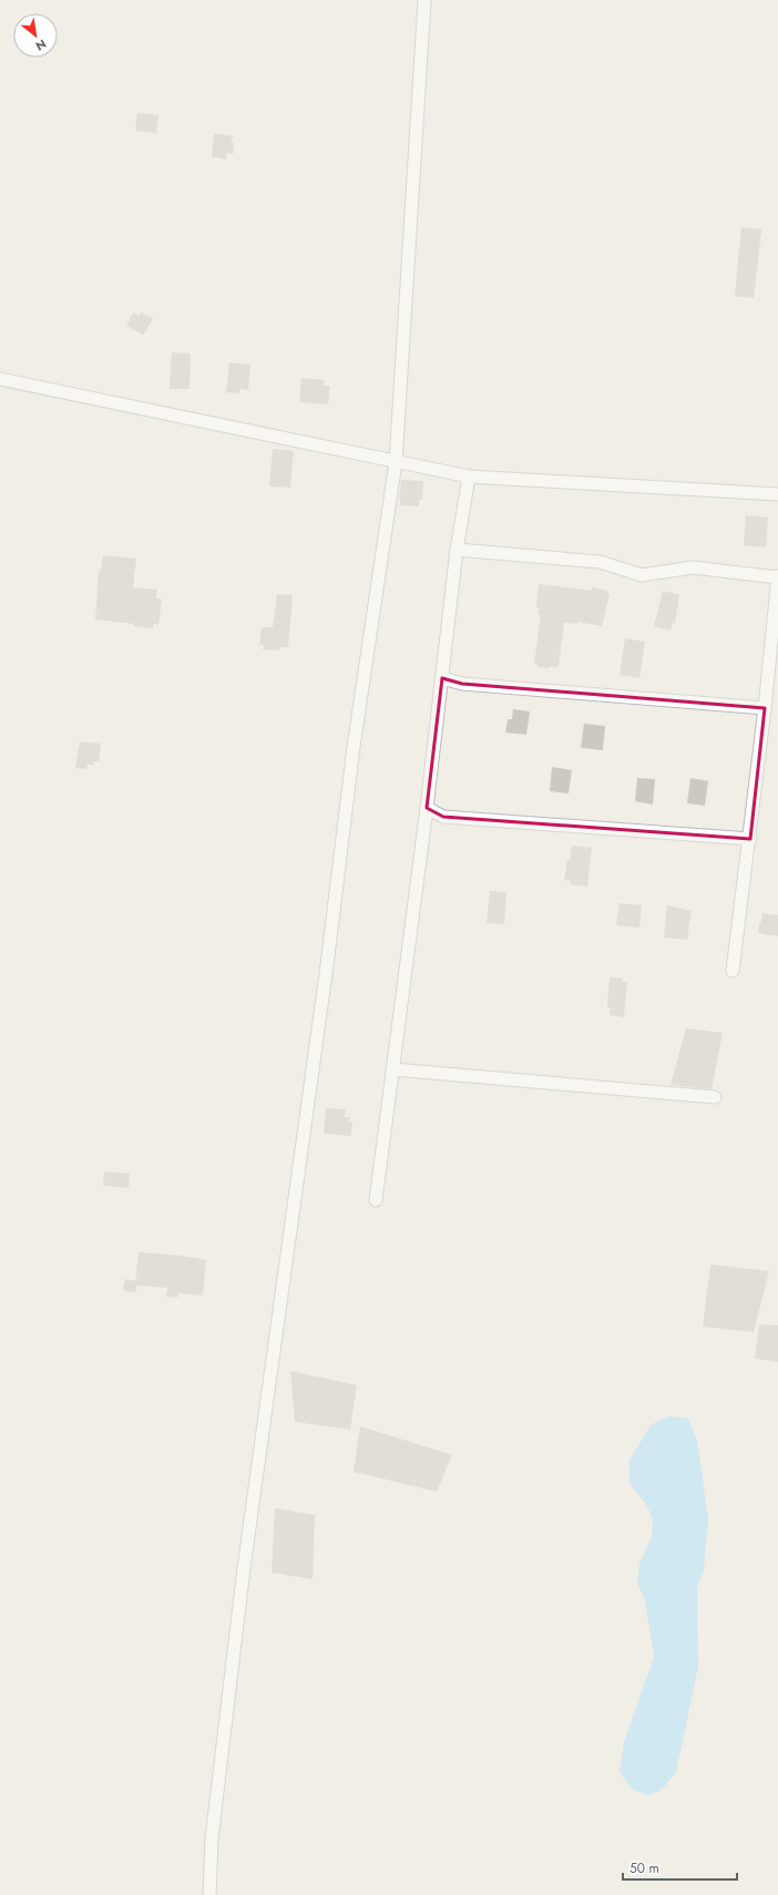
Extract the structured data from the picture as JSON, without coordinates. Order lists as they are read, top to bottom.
{
  "scale_bar": "50 m",
  "north": "bottom right"
}
